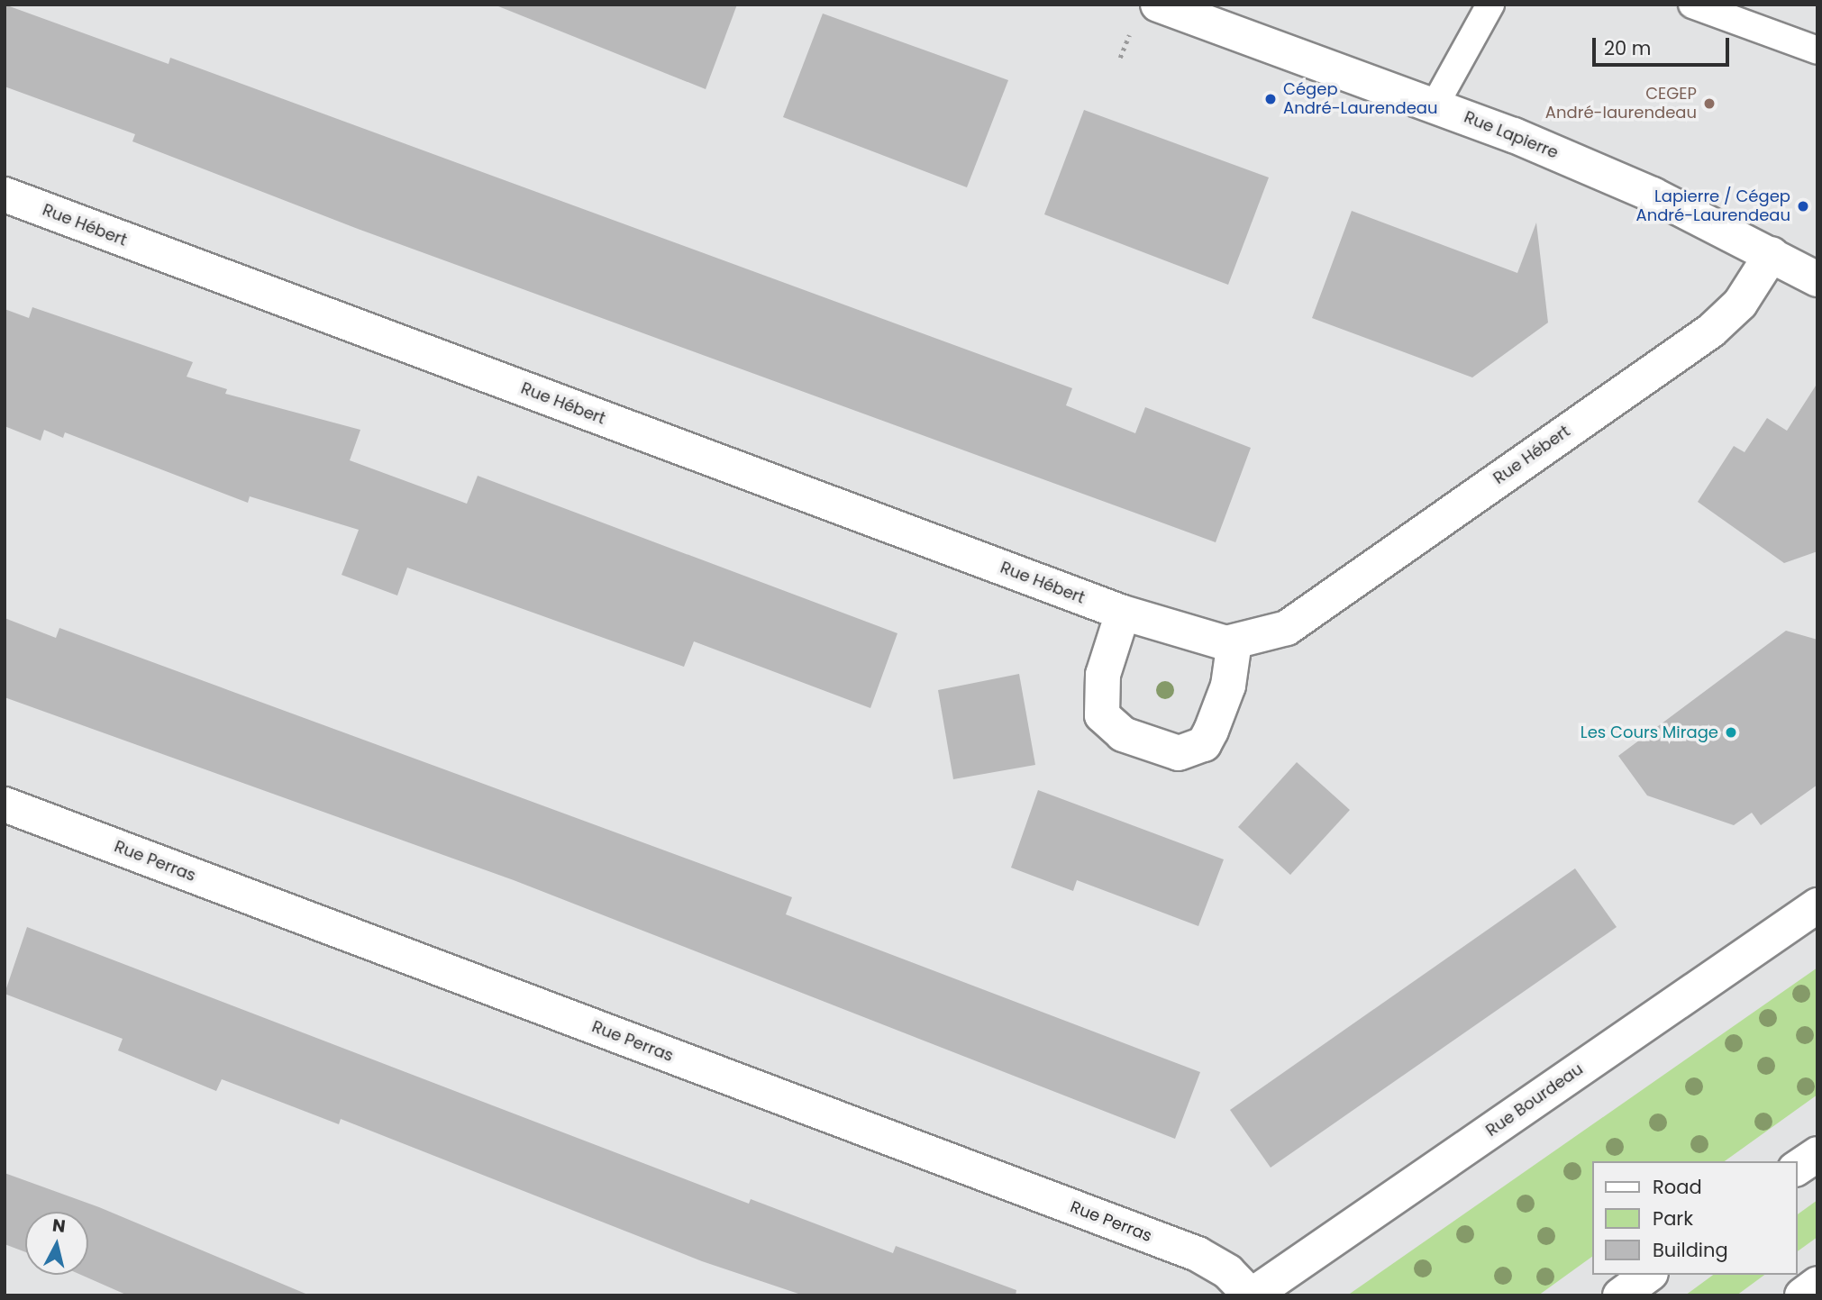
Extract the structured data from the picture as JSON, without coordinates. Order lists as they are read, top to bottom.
{
  "streets": {
    "street": [
      "Rue Lapierre",
      "Rue Hébert",
      "Rue Perras",
      "Rue Bourdeau"
    ]
  },
  "crossings": [
    ["Rue Lapierre", "Rue Hébert"],
    ["Rue Perras", "Rue Bourdeau"]
  ],
  "places": [
    "Cégep André-Laurendeau",
    "CEGEP André-laurendeau",
    "Lapierre / Cégep André-Laurendeau",
    "Les Cours Mirage"
  ],
  "legend": ["Road", "Park", "Building"],
  "scale_bar": "20 m",
  "north": "top"
}
